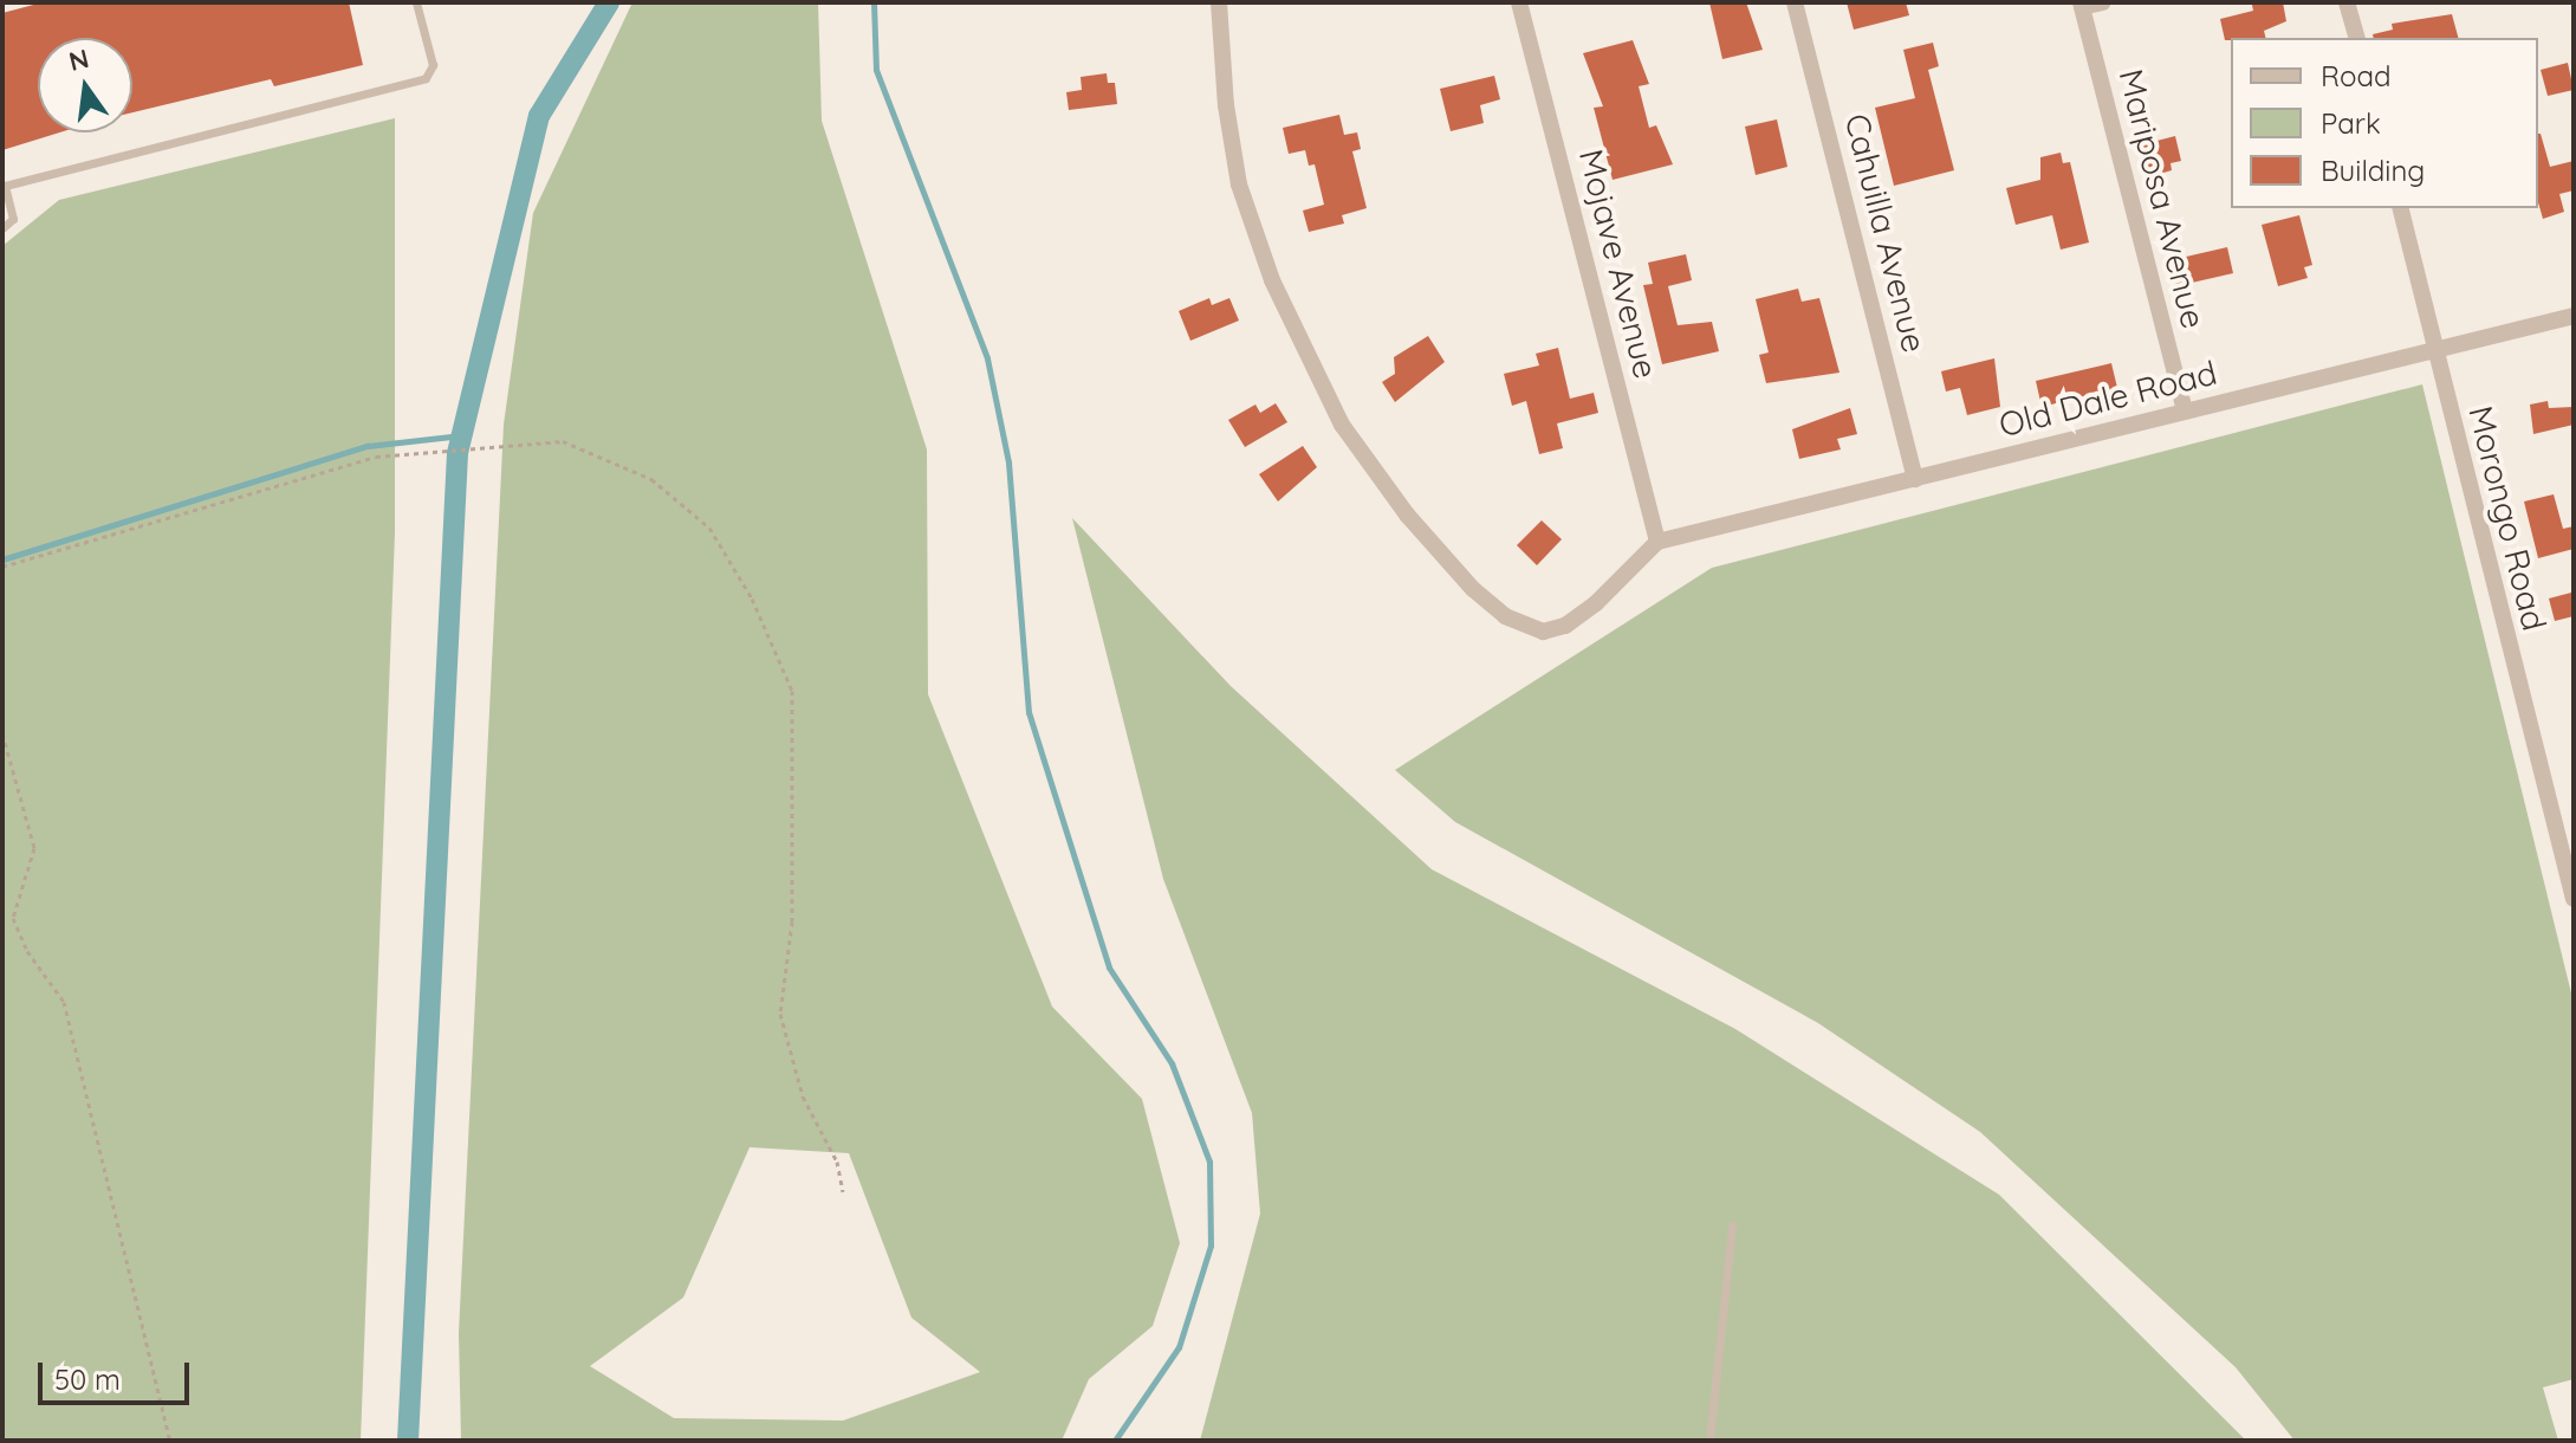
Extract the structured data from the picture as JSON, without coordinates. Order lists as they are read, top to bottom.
{
  "streets": {
    "street": [
      "Mariposa Avenue",
      "Cahuilla Avenue",
      "Mojave Avenue",
      "Old Dale Road",
      "Morongo Road"
    ]
  },
  "crossings": [
    ["Mariposa Avenue", "Old Dale Road"],
    ["Cahuilla Avenue", "Old Dale Road"],
    ["Mojave Avenue", "Old Dale Road"],
    ["Old Dale Road", "Morongo Road"]
  ],
  "legend": ["Road", "Park", "Building"],
  "scale_bar": "50 m",
  "north": "top"
}
